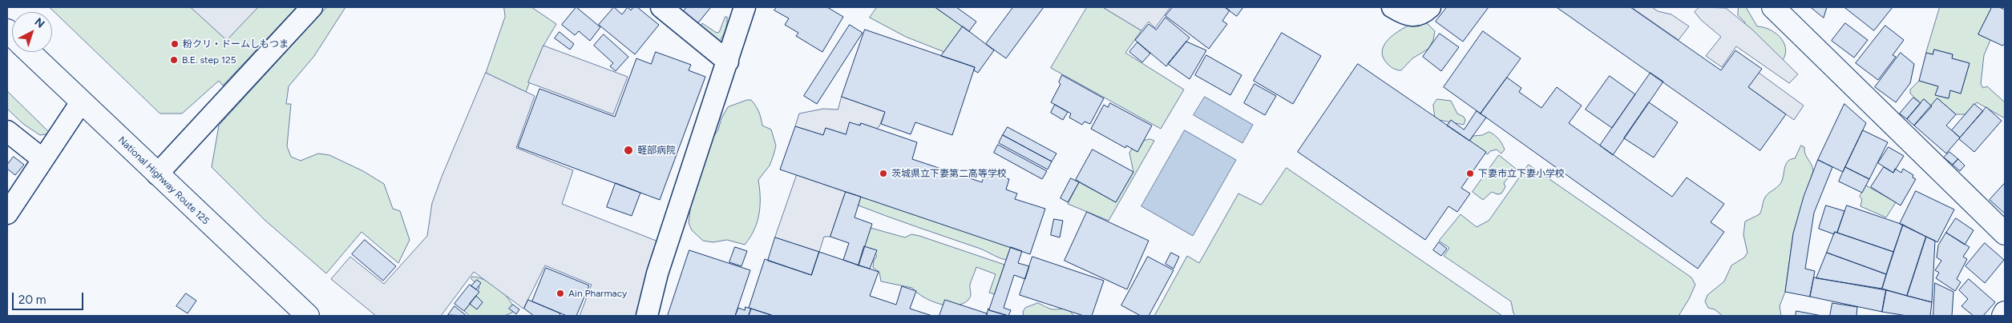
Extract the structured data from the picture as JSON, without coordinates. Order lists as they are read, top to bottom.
{
  "streets": {
    "main road": ["National Highway Route 125"]
  },
  "places": [
    "粉クリ・ドームしもつま",
    "B.E. step 125",
    "軽部病院",
    "茨城県立下妻第二高等学校",
    "下妻市立下妻小学校",
    "Ain Pharmacy"
  ],
  "scale_bar": "20 m",
  "north": "top right"
}
